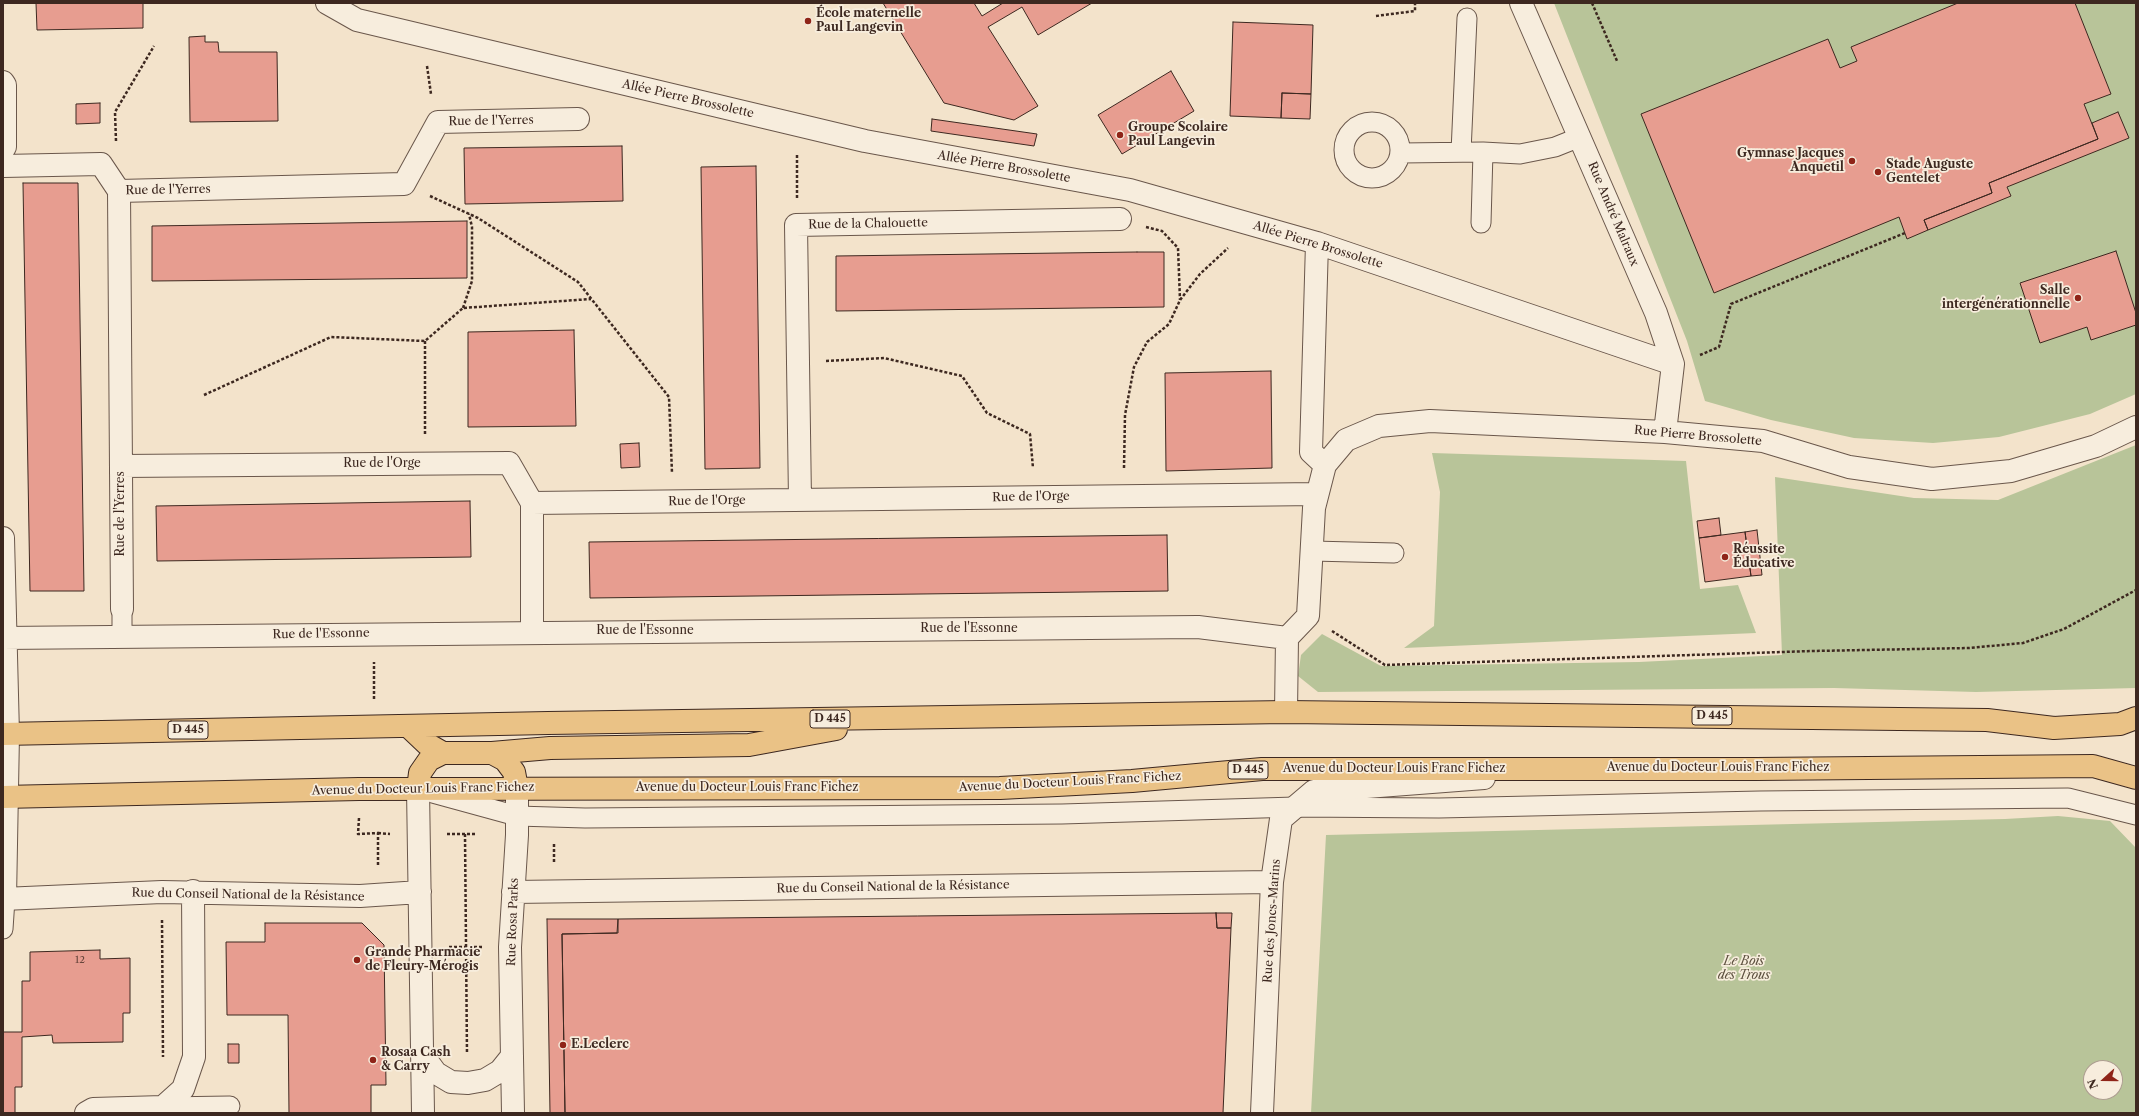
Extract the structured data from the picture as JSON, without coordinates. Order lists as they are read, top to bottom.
{
  "streets": {
    "main road": ["D 445", "Avenue du Docteur Louis Franc Fichez"],
    "street": [
      "Allée Pierre Brossolette",
      "Rue de l'Yerres",
      "Rue André Malraux",
      "Rue de la Chalouette",
      "Rue Pierre Brossolette",
      "Rue de l'Orge",
      "Rue de l'Essonne",
      "Rue du Conseil National de la Résistance",
      "Rue des Joncs-Marins",
      "Rue Rosa Parks"
    ]
  },
  "crossings": [
    ["Allée Pierre Brossolette", "Rue André Malraux"],
    ["Rue de l'Yerres", "Rue de l'Orge"],
    ["Rue de l'Yerres", "Rue de l'Essonne"],
    ["Rue André Malraux", "Rue Pierre Brossolette"],
    ["Rue de la Chalouette", "Rue de l'Orge"],
    ["Avenue du Docteur Louis Franc Fichez", "Rue des Joncs-Marins"],
    ["Avenue du Docteur Louis Franc Fichez", "Rue Rosa Parks"],
    ["Rue du Conseil National de la Résistance", "Rue des Joncs-Marins"],
    ["Rue du Conseil National de la Résistance", "Rue Rosa Parks"]
  ],
  "parks": ["Le Bois des Trous"],
  "places": [
    "École maternelle Paul Langevin",
    "Groupe Scolaire Paul Langevin",
    "Gymnase Jacques Anquetil",
    "Stade Auguste Gentelet",
    "Salle intergénérationnelle",
    "Réussite Éducative",
    "Grande Pharmacie de Fleury-Mérogis",
    "E.Leclerc",
    "Rosaa Cash & Carry"
  ],
  "house_numbers": ["12"],
  "north": "left"
}
